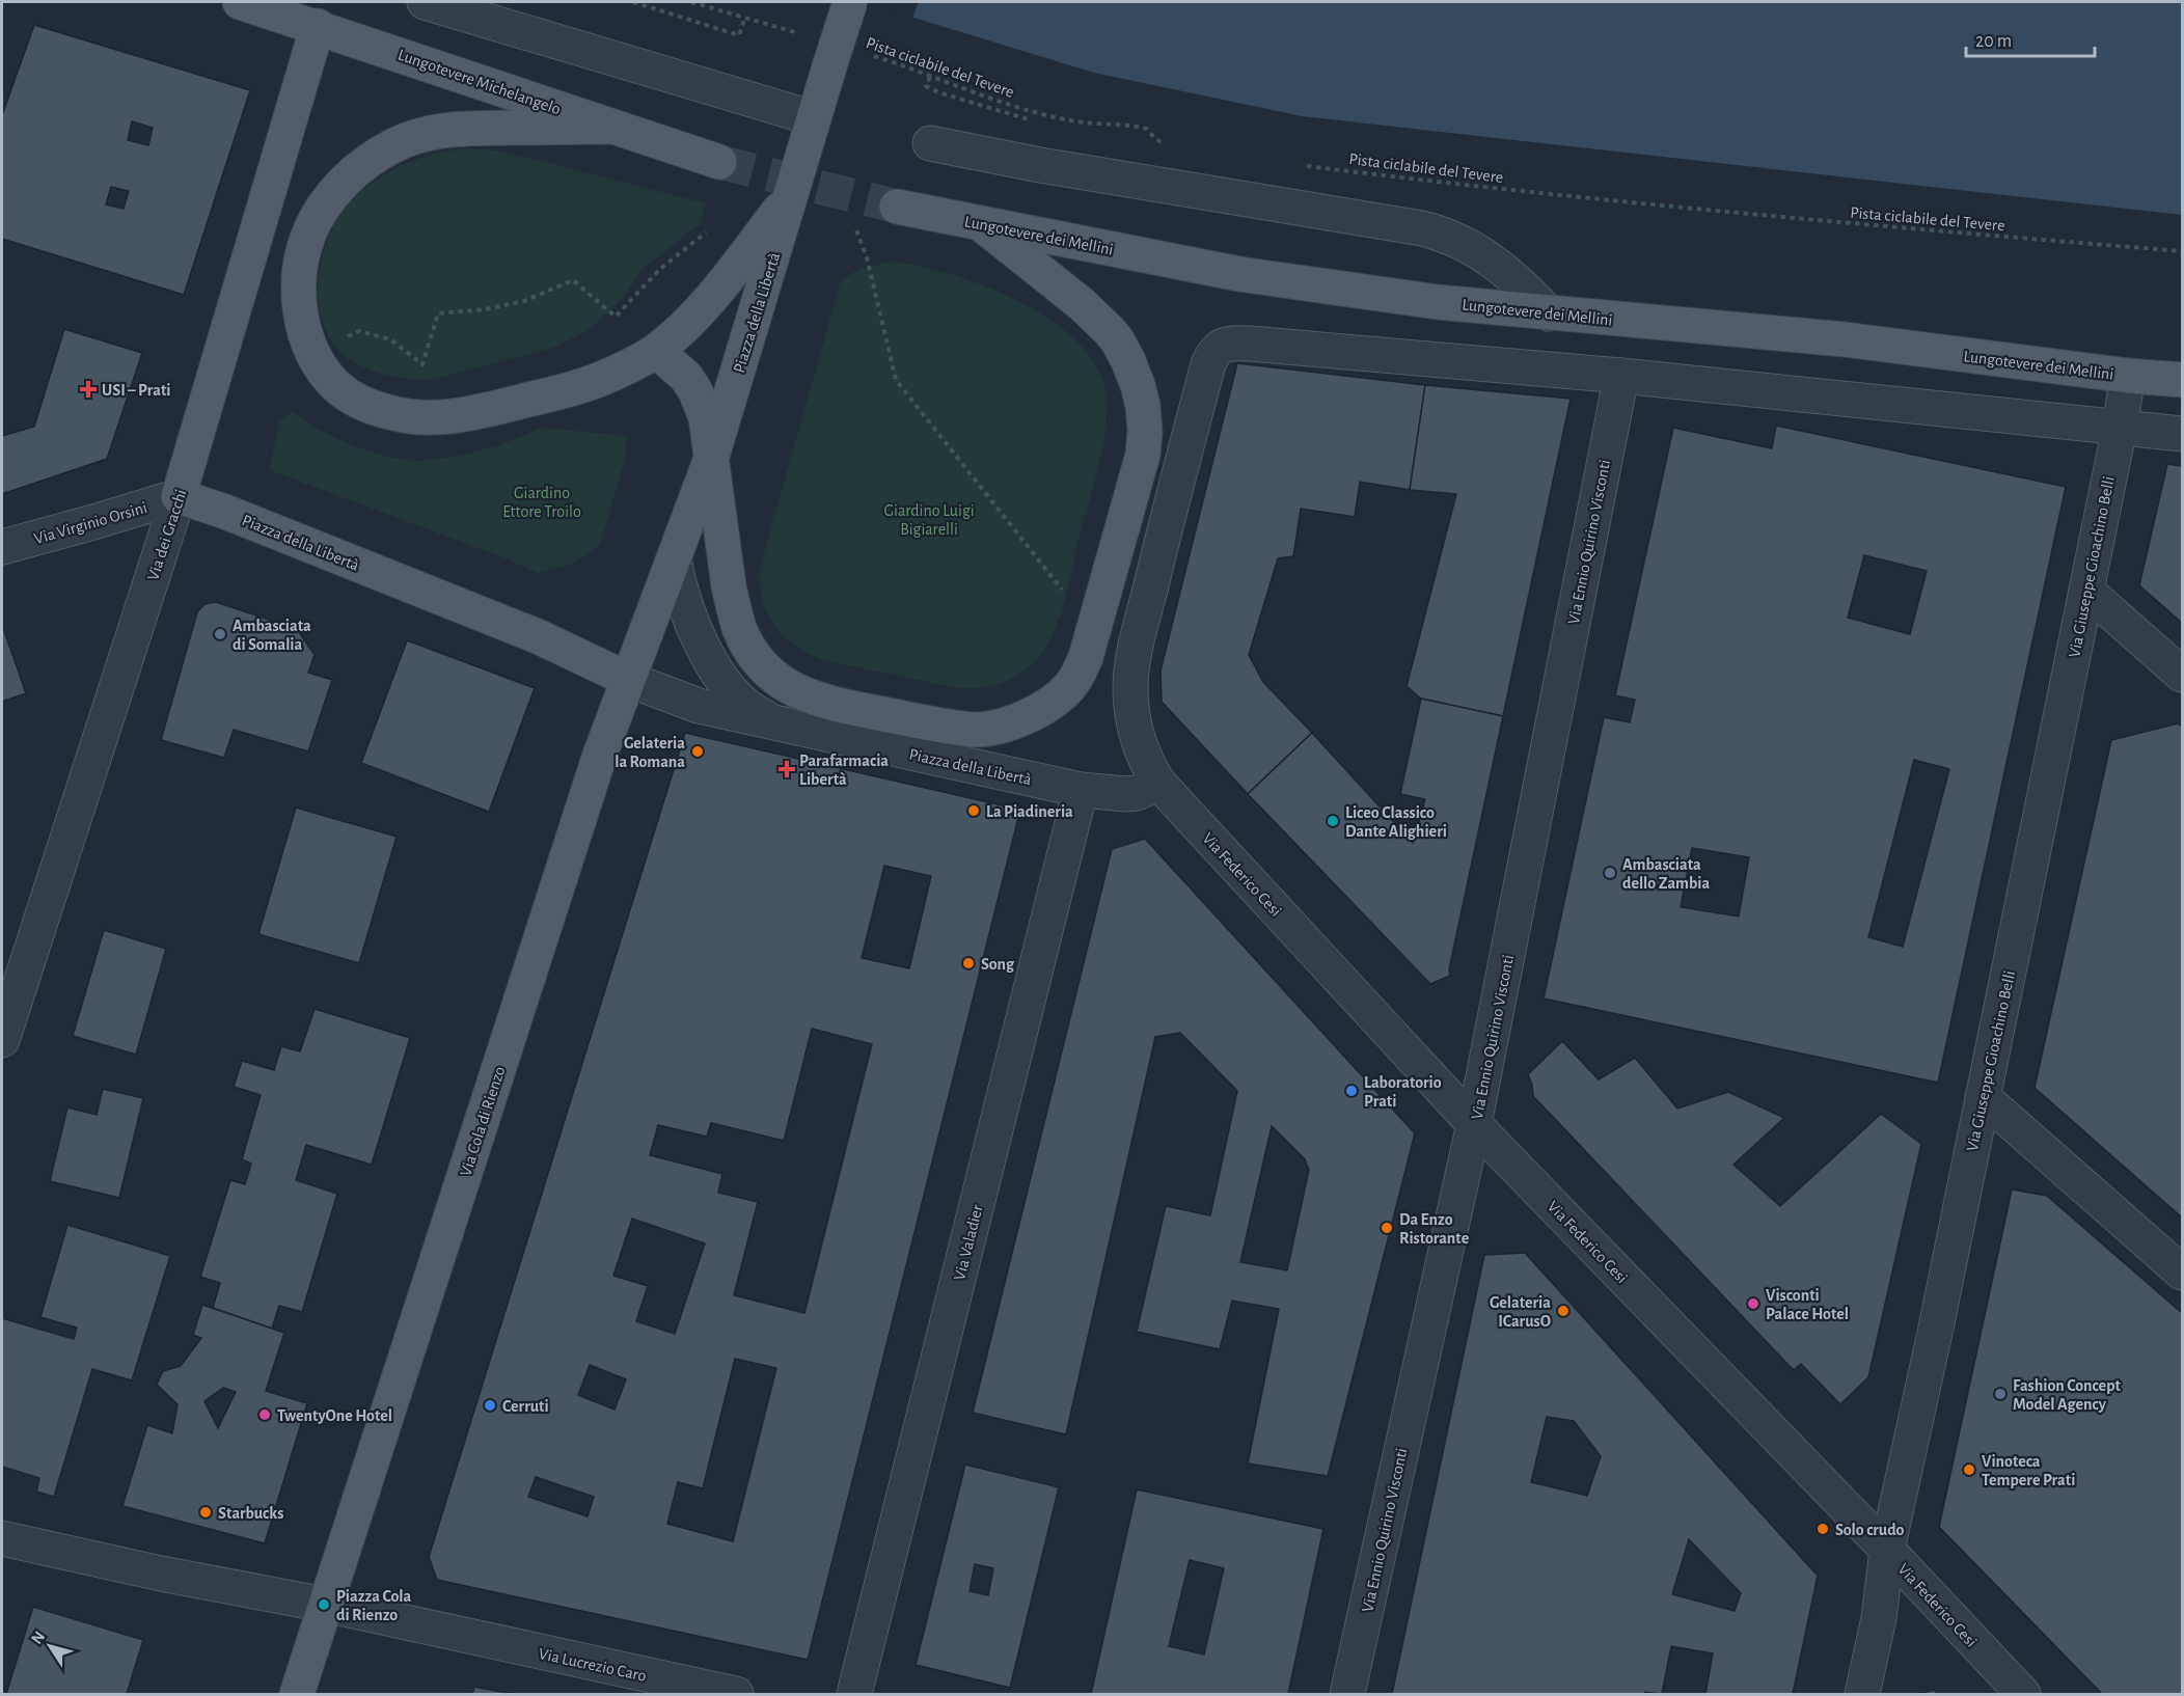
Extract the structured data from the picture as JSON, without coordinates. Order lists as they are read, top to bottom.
{
  "streets": {
    "main road": [
      "Lungotevere Michelangelo",
      "Lungotevere dei Mellini",
      "Piazza della Libertà",
      "Via dei Gracchi",
      "Via Cola di Rienzo"
    ],
    "street": [
      "Via Virginio Orsini",
      "Via Ennio Quirino Visconti",
      "Via Giuseppe Gioachino Belli",
      "Via Federico Cesi",
      "Via Valadier",
      "Via Lucrezio Caro"
    ],
    "path": ["Pista ciclabile del Tevere"]
  },
  "crossings": [
    ["Lungotevere Michelangelo", "Via dei Gracchi"],
    ["Lungotevere dei Mellini", "Via Giuseppe Gioachino Belli"],
    ["Piazza della Libertà", "Via Virginio Orsini"],
    ["Piazza della Libertà", "Via dei Gracchi"],
    ["Piazza della Libertà", "Via Cola di Rienzo"],
    ["Piazza della Libertà", "Via Valadier"],
    ["Via Virginio Orsini", "Via dei Gracchi"],
    ["Via Ennio Quirino Visconti", "Via Federico Cesi"],
    ["Via Giuseppe Gioachino Belli", "Via Federico Cesi"],
    ["Via Cola di Rienzo", "Via Lucrezio Caro"]
  ],
  "parks": ["Giardino Ettore Troilo", "Giardino Luigi Bigiarelli"],
  "places": {
    "health": ["USI – Prati", "Parafarmacia Libertà"],
    "other": [
      "Ambasciata di Somalia",
      "Gelateria la Romana",
      "La Piadineria",
      "Liceo Classico Dante Alighieri",
      "Ambasciata dello Zambia",
      "Song",
      "Laboratorio Prati",
      "Da Enzo Ristorante",
      "Visconti Palace Hotel",
      "Gelateria ICarusO",
      "Fashion Concept Model Agency",
      "Cerruti",
      "TwentyOne Hotel",
      "Vinoteca Tempere Prati",
      "Starbucks",
      "Solo crudo",
      "Piazza Cola di Rienzo"
    ]
  },
  "scale_bar": "20 m",
  "north": "top left"
}
